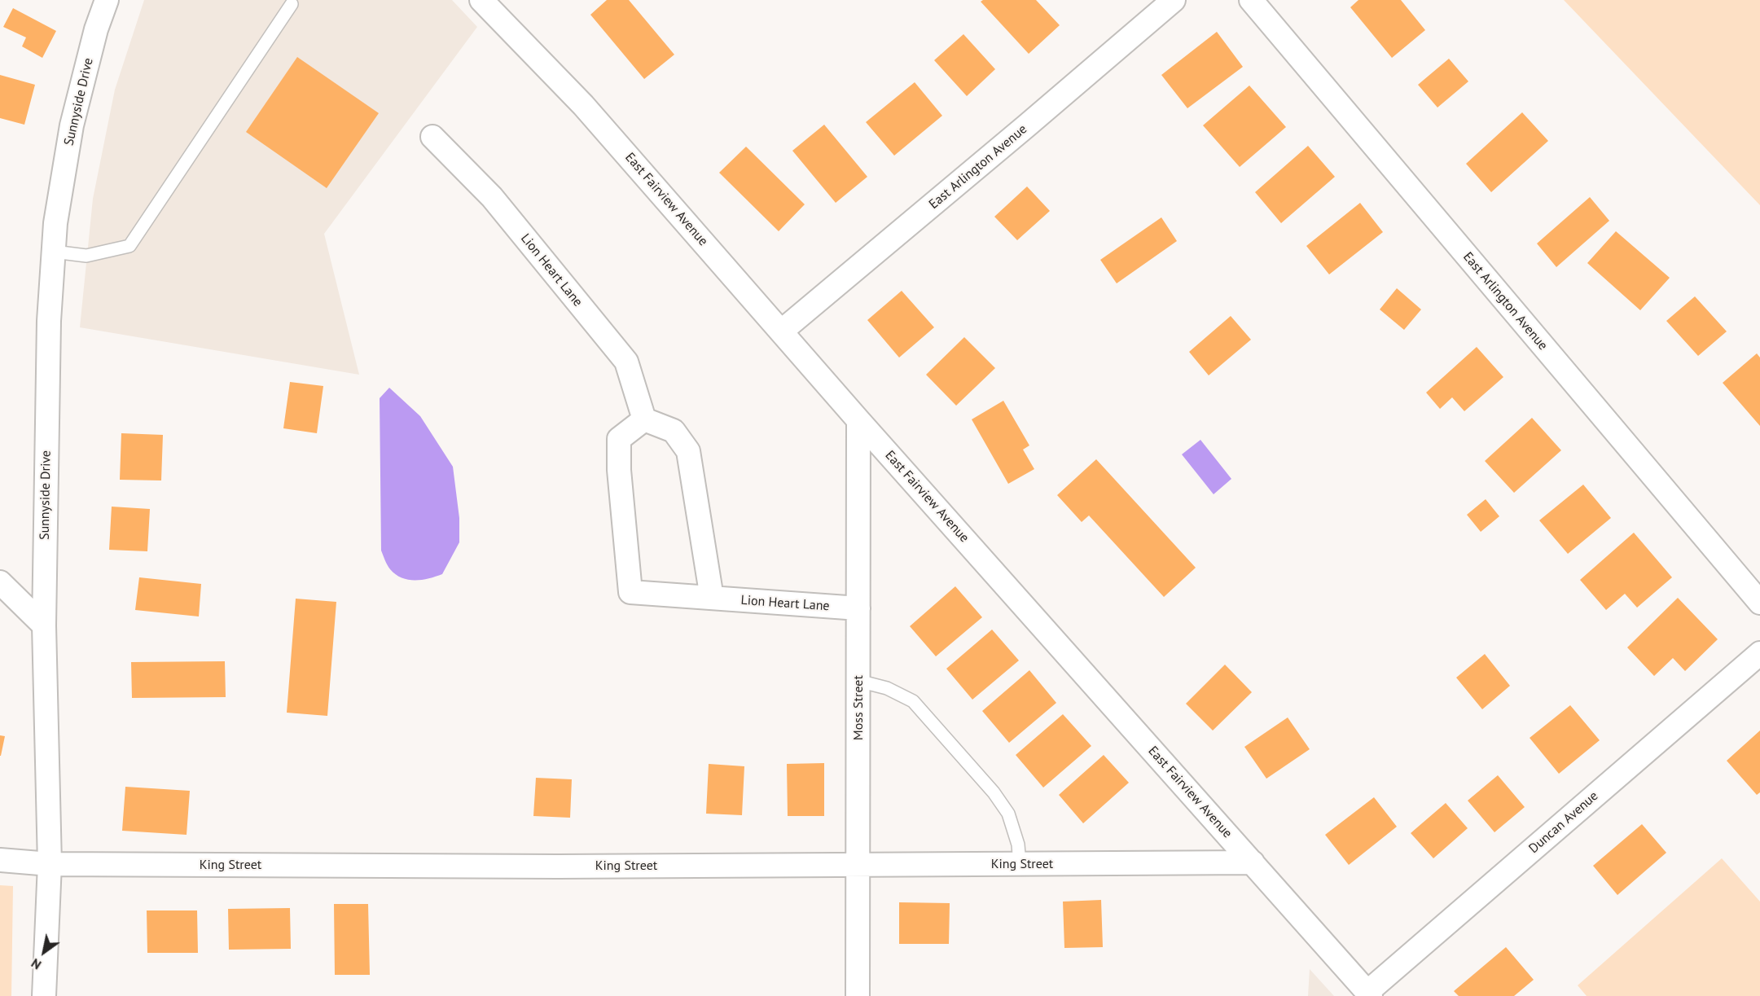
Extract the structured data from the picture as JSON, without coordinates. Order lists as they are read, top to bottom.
{
  "streets": {
    "street": [
      "Sunnyside Drive",
      "East Arlington Avenue",
      "East Fairview Avenue",
      "Lion Heart Lane",
      "Moss Street",
      "Duncan Avenue",
      "King Street"
    ]
  },
  "crossings": [
    ["Sunnyside Drive", "King Street"],
    ["East Arlington Avenue", "East Fairview Avenue"],
    ["East Fairview Avenue", "Moss Street"],
    ["East Fairview Avenue", "Duncan Avenue"],
    ["East Fairview Avenue", "King Street"],
    ["Lion Heart Lane", "Moss Street"],
    ["Moss Street", "King Street"]
  ],
  "north": "bottom left"
}
